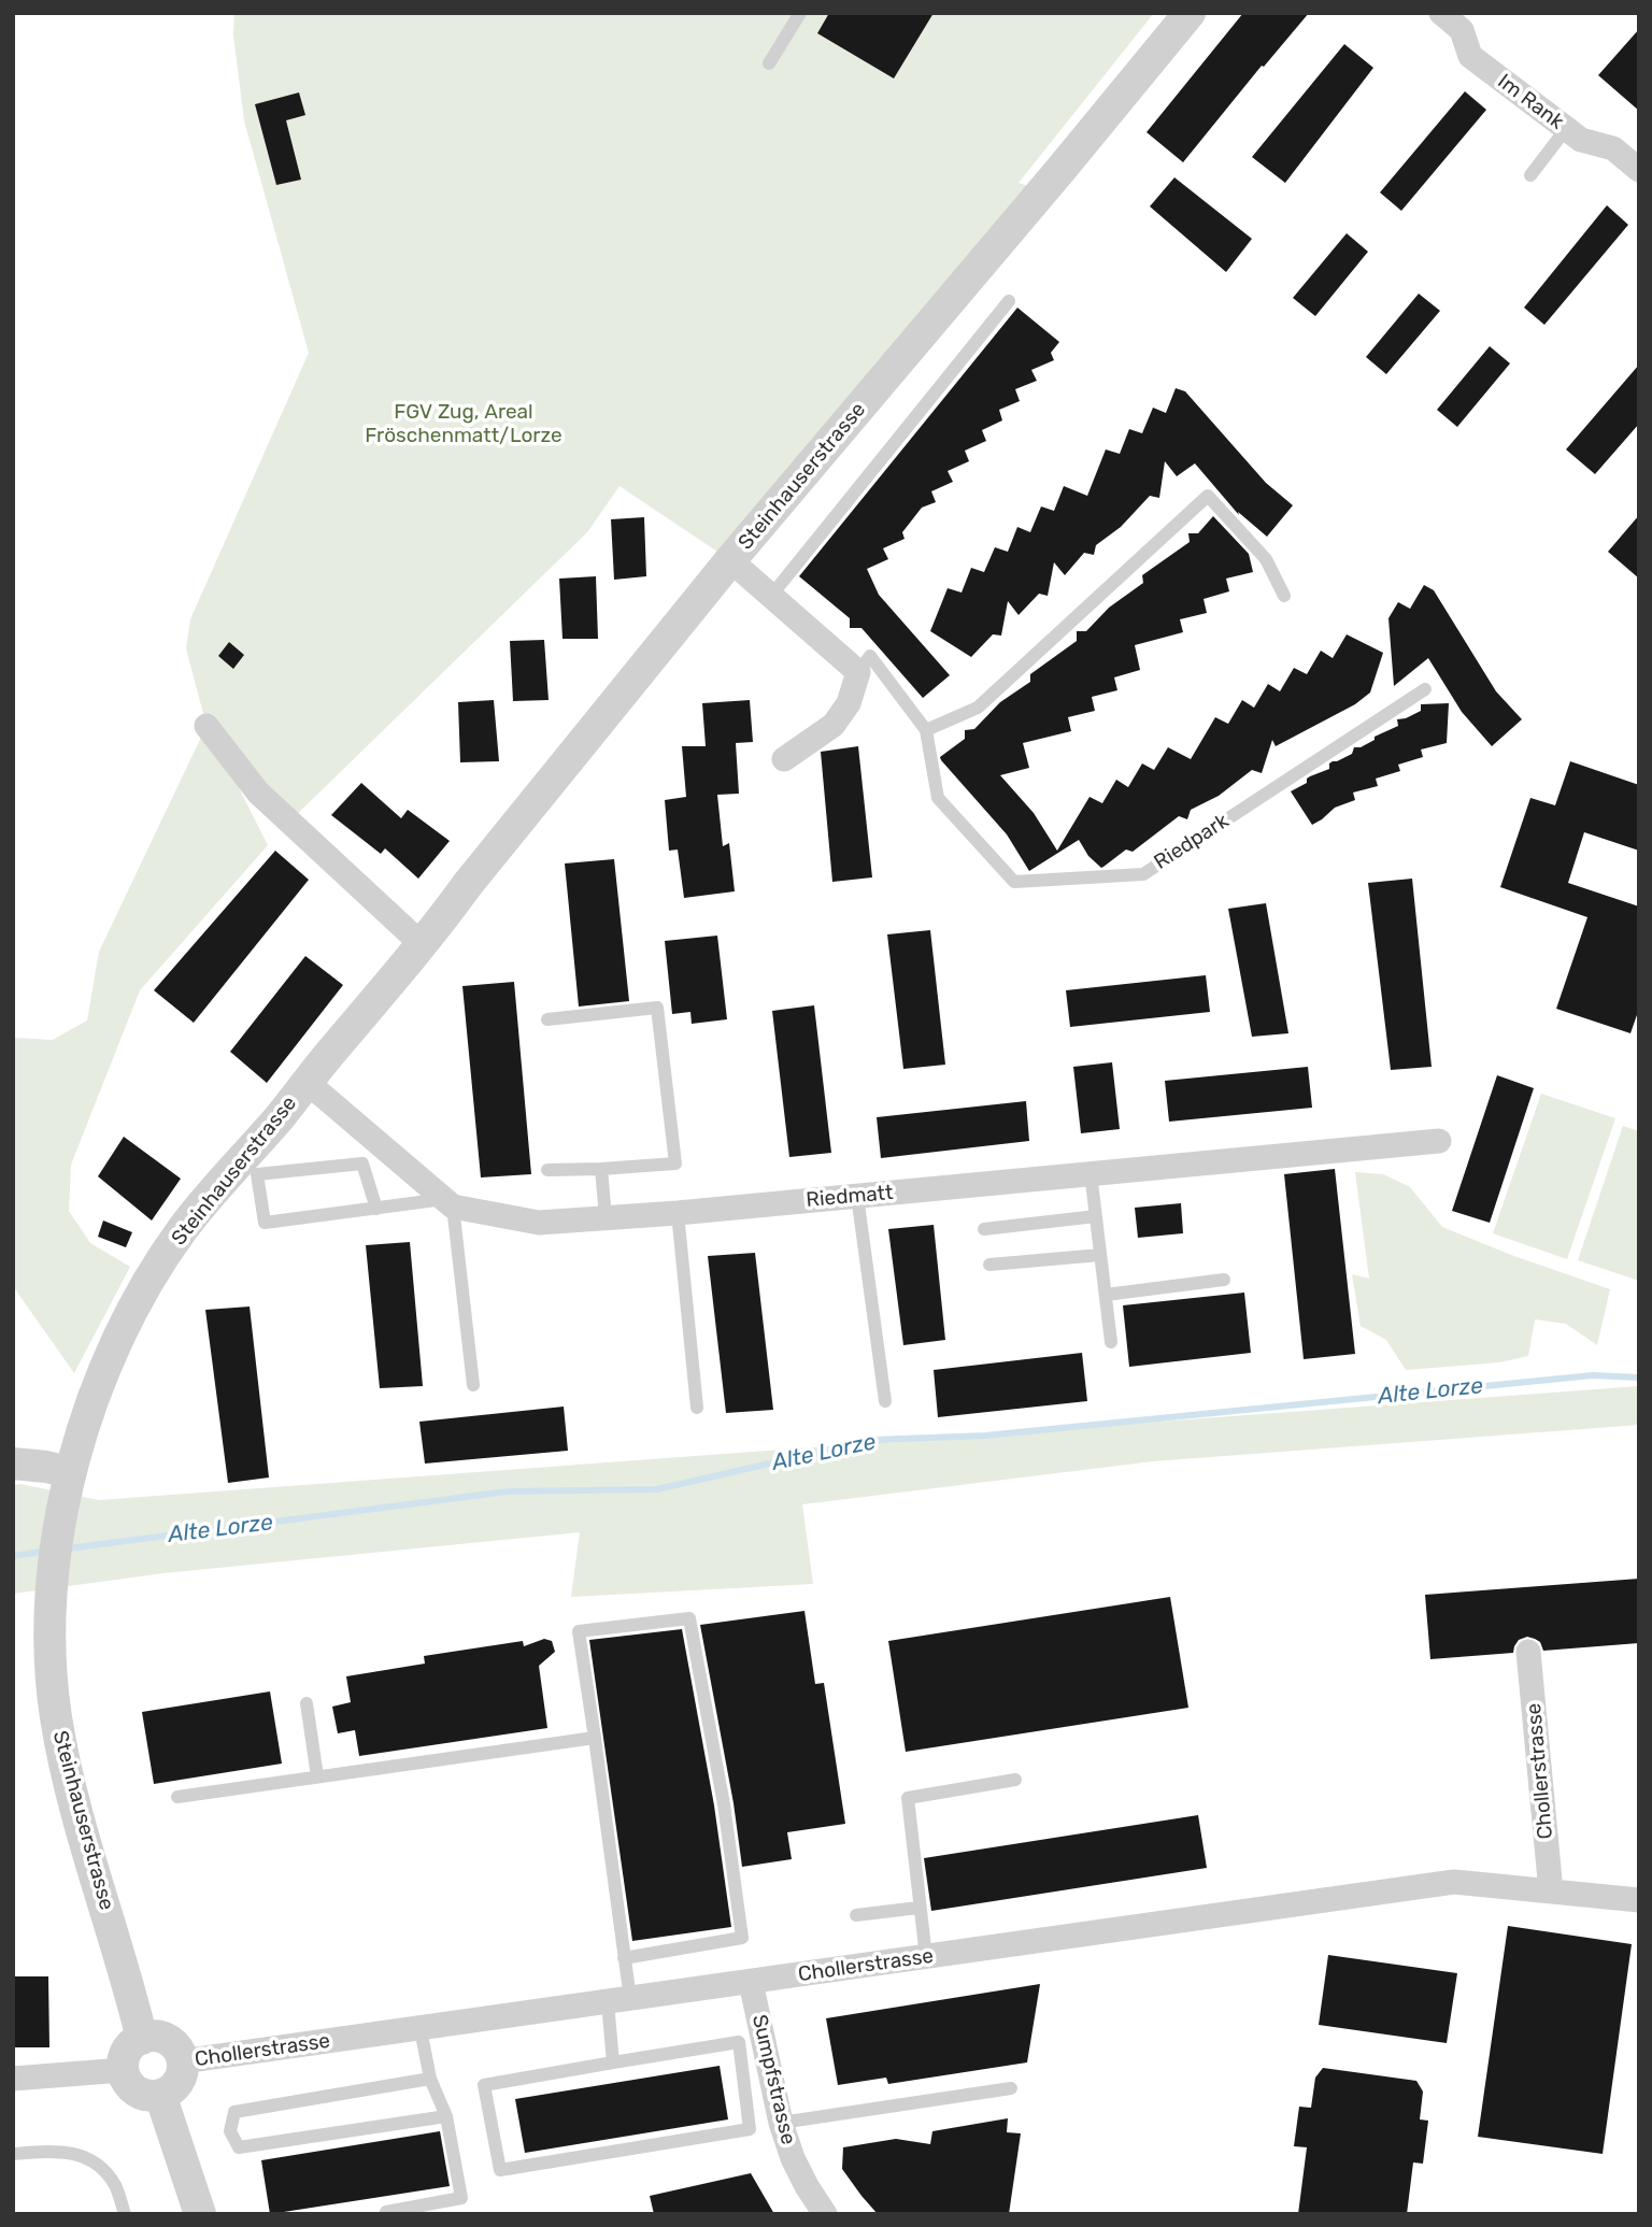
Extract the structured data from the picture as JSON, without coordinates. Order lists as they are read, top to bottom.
{
  "streets": {
    "street": [
      "Im Rank",
      "Steinhauserstrasse",
      "Riedmatt",
      "Chollerstrasse",
      "Sumpfstrasse"
    ],
    "lane": ["Riedpark"]
  },
  "crossings": [
    ["Steinhauserstrasse", "Riedmatt"],
    ["Steinhauserstrasse", "Chollerstrasse"],
    ["Chollerstrasse", "Sumpfstrasse"]
  ],
  "water": ["Alte Lorze"],
  "parks": ["FGV Zug, Areal Fröschenmatt/Lorze"]
}
